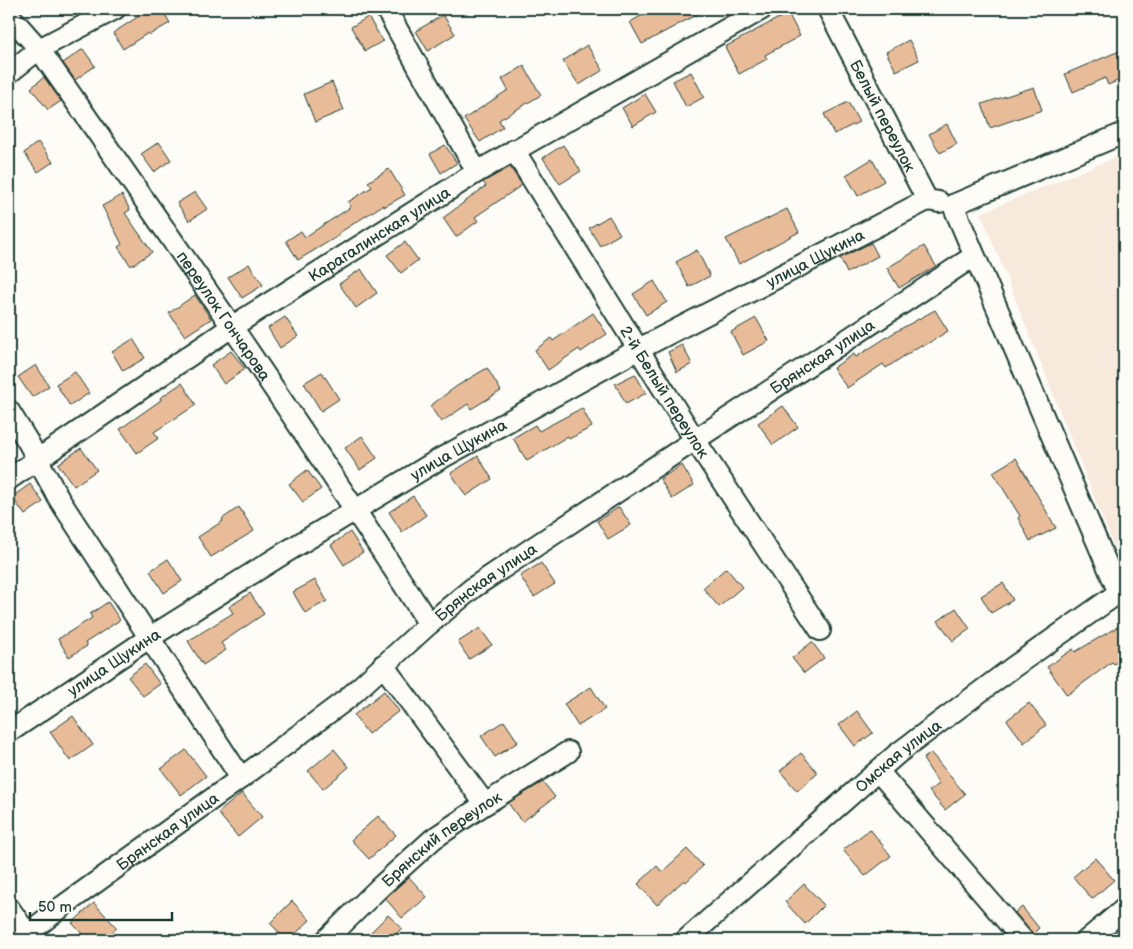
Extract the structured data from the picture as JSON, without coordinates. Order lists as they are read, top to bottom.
{
  "streets": {
    "street": [
      "Белый переулок",
      "Карагалинская улица",
      "улица Щукина",
      "переулок Гончарова",
      "Брянская улица",
      "2-й Белый переулок",
      "Омская улица",
      "Брянский переулок"
    ]
  },
  "crossings": [
    ["Белый переулок", "улица Щукина"],
    ["Карагалинская улица", "переулок Гончарова"],
    ["Карагалинская улица", "2-й Белый переулок"],
    ["улица Щукина", "переулок Гончарова"],
    ["улица Щукина", "2-й Белый переулок"],
    ["переулок Гончарова", "Брянская улица"],
    ["Брянская улица", "2-й Белый переулок"]
  ],
  "scale_bar": "50 m"
}
